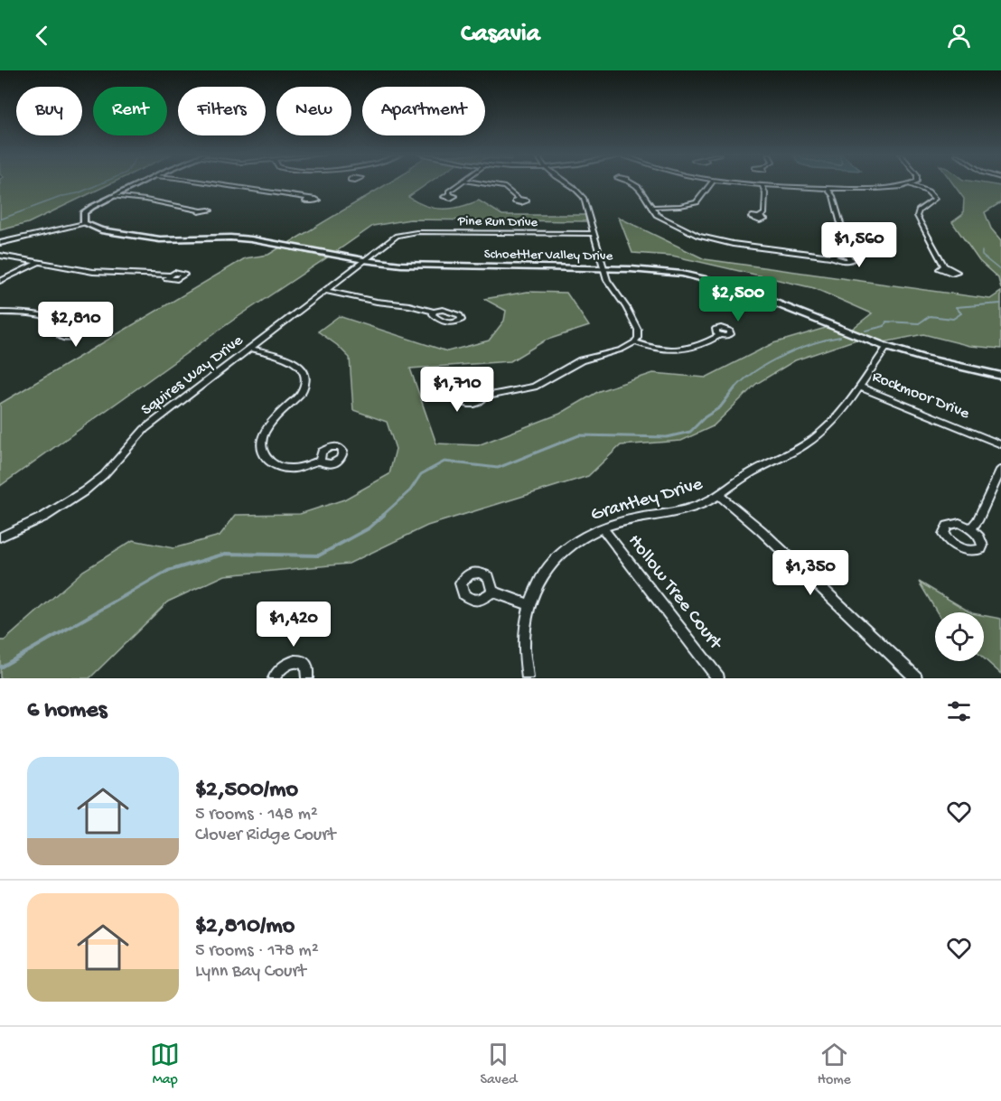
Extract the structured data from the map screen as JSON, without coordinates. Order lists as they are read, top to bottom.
{
  "streets": {
    "street": [
      "Pine Run Drive",
      "Schoettler Valley Drive",
      "Squires Way Drive",
      "Rockmoor Drive",
      "Grantley Drive",
      "Hollow Tree Court"
    ]
  },
  "crossings": [
    ["Pine Run Drive", "Squires Way Drive"],
    ["Schoettler Valley Drive", "Squires Way Drive"],
    ["Schoettler Valley Drive", "Grantley Drive"],
    ["Rockmoor Drive", "Grantley Drive"],
    ["Grantley Drive", "Hollow Tree Court"]
  ],
  "page": {
    "header": "Casavia",
    "chip": [
      "Buy",
      "Rent",
      "Filters",
      "New",
      "Apartment"
    ],
    "price": [
      "$1,560",
      "$2,500",
      "$2,810",
      "$1,710",
      "$1,350",
      "$1,420"
    ],
    "heading": "6 homes",
    "list": [
      {
        "name": "$2,500/mo",
        "note": "5 rooms · 148 m² · Clover Ridge Court"
      },
      {
        "name": "$2,810/mo",
        "note": "5 rooms · 178 m² · Lynn Bay Court"
      }
    ],
    "tabs": ["Map", "Saved", "Home"]
  }
}
